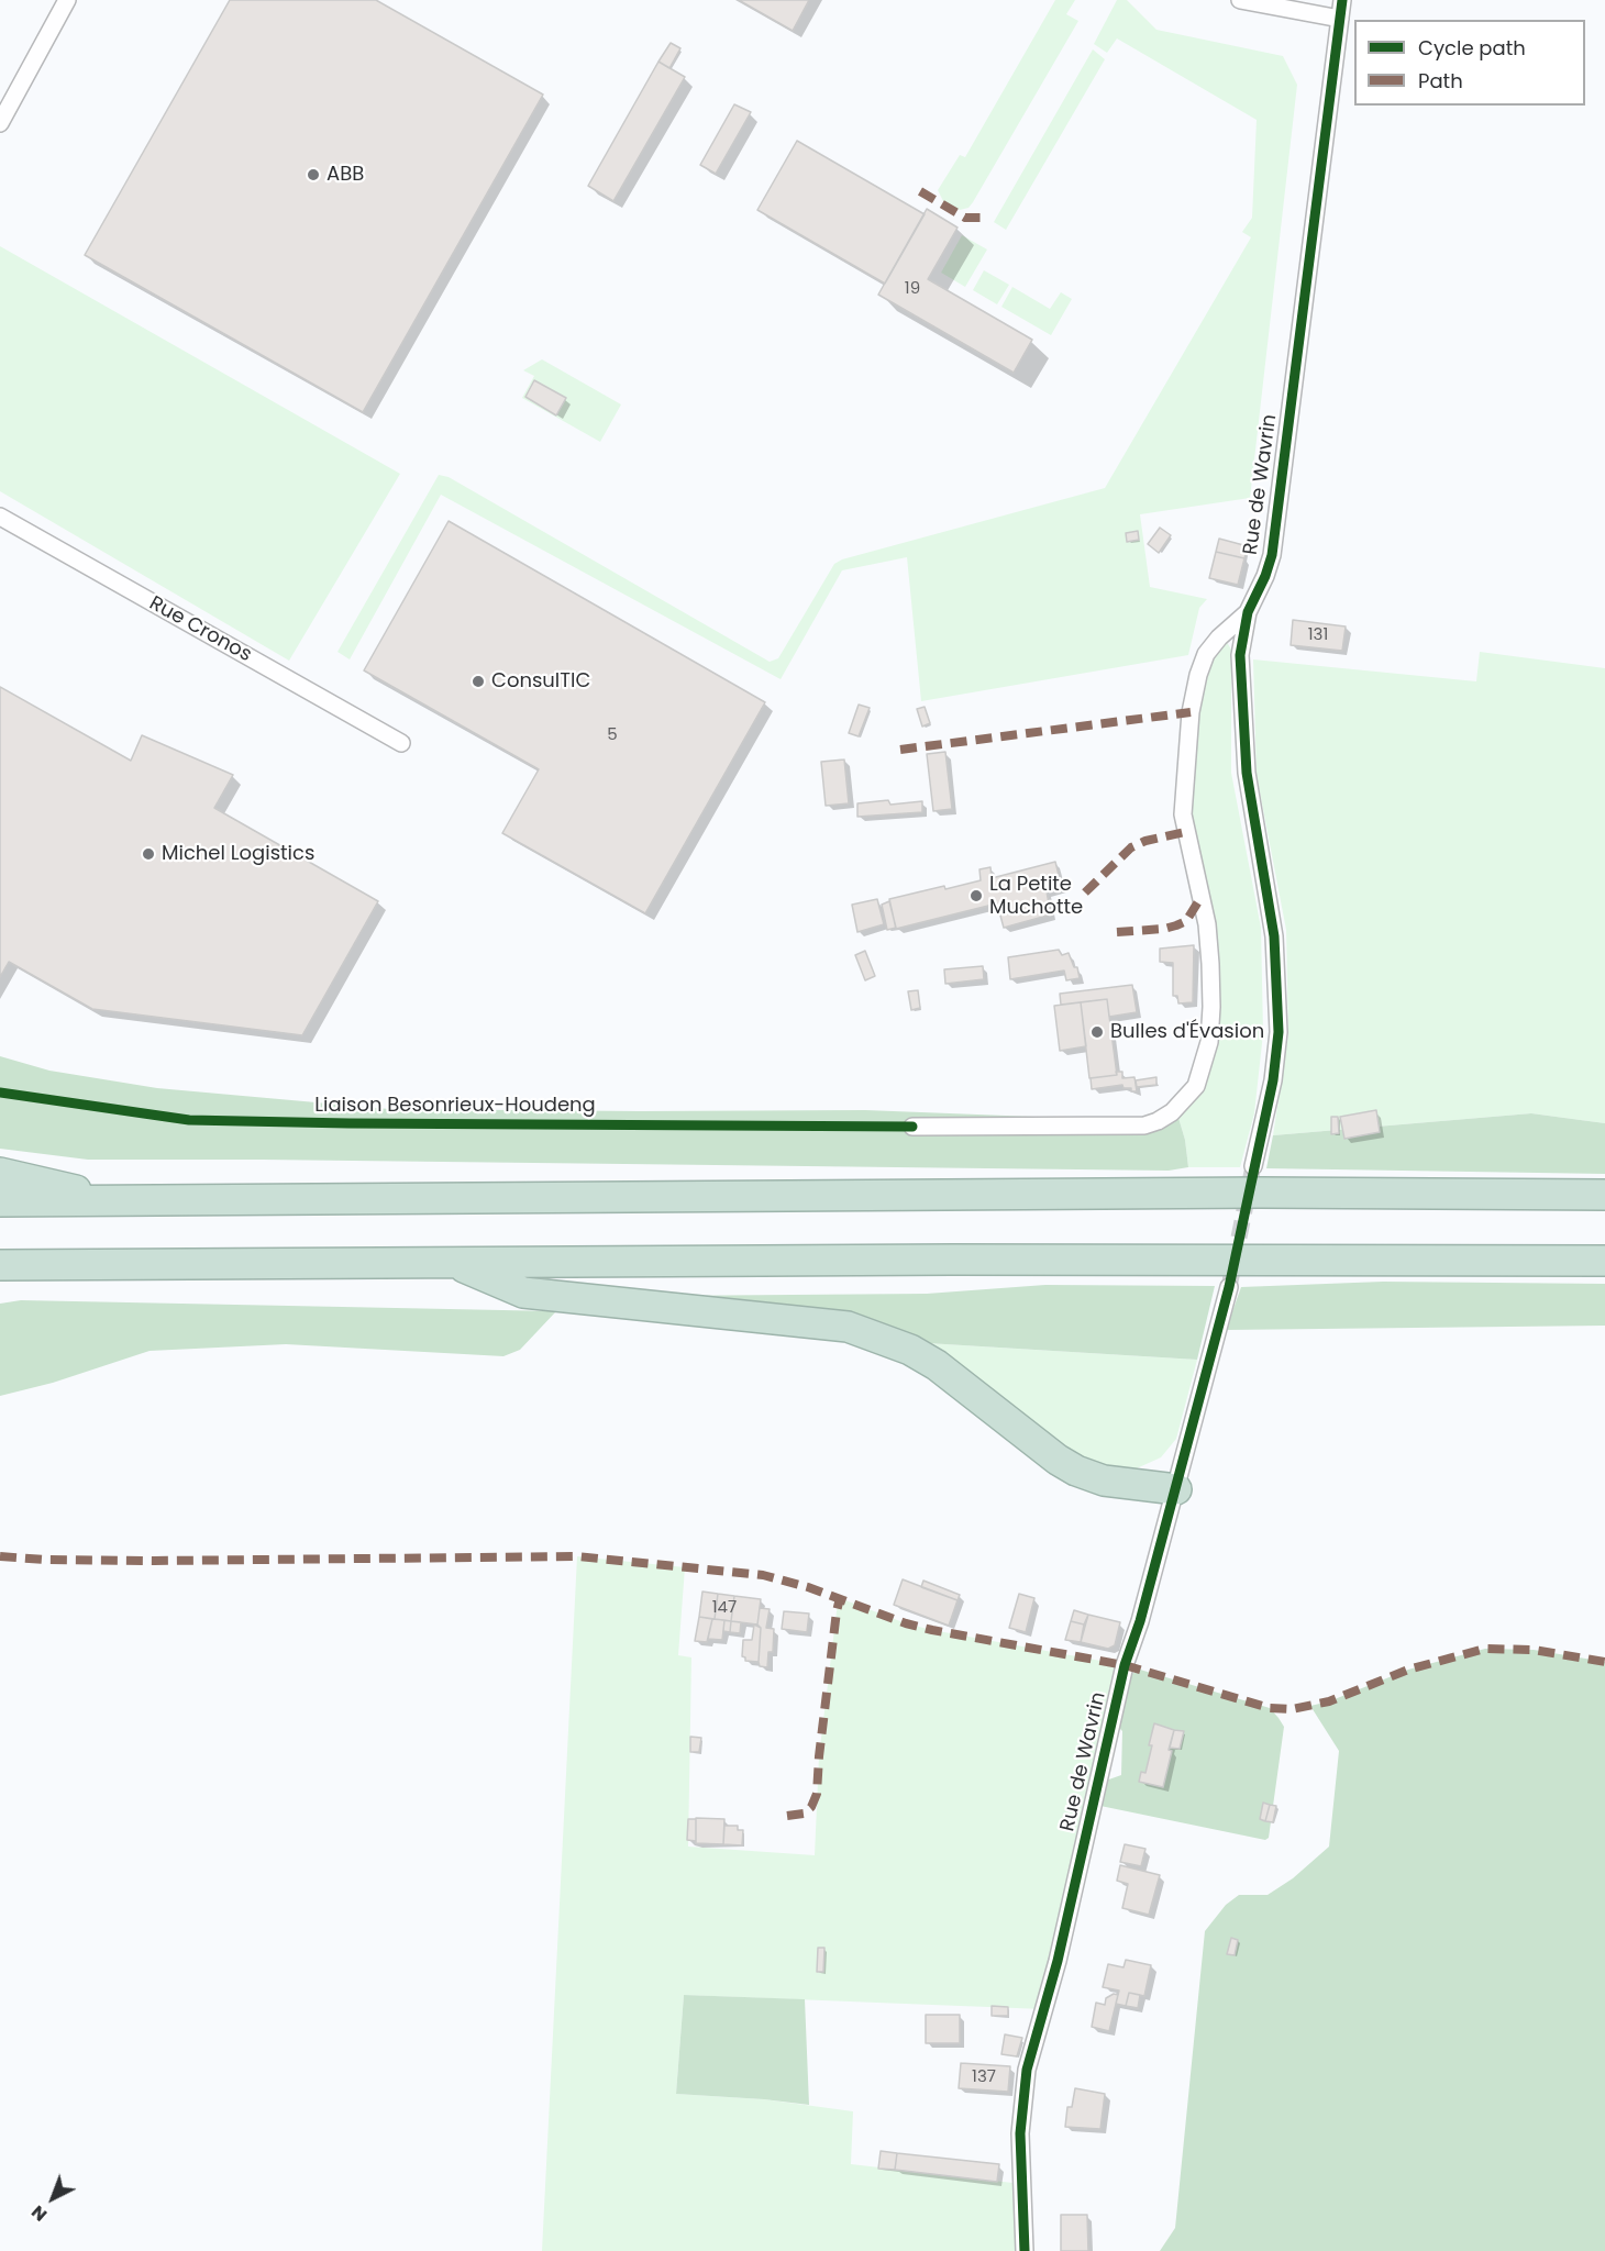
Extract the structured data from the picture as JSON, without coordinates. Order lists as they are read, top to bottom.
{
  "streets": {
    "street": ["Rue de Wavrin", "Rue Cronos"],
    "cycle path": ["Liaison Besonrieux-Houdeng"]
  },
  "places": [
    "ABB",
    "ConsulTIC",
    "Michel Logistics",
    "La Petite Muchotte",
    "Bulles d'Évasion"
  ],
  "house_numbers": [
    "19",
    "131",
    "5",
    "147",
    "137"
  ],
  "legend": ["Cycle path", "Path"],
  "north": "bottom left"
}
